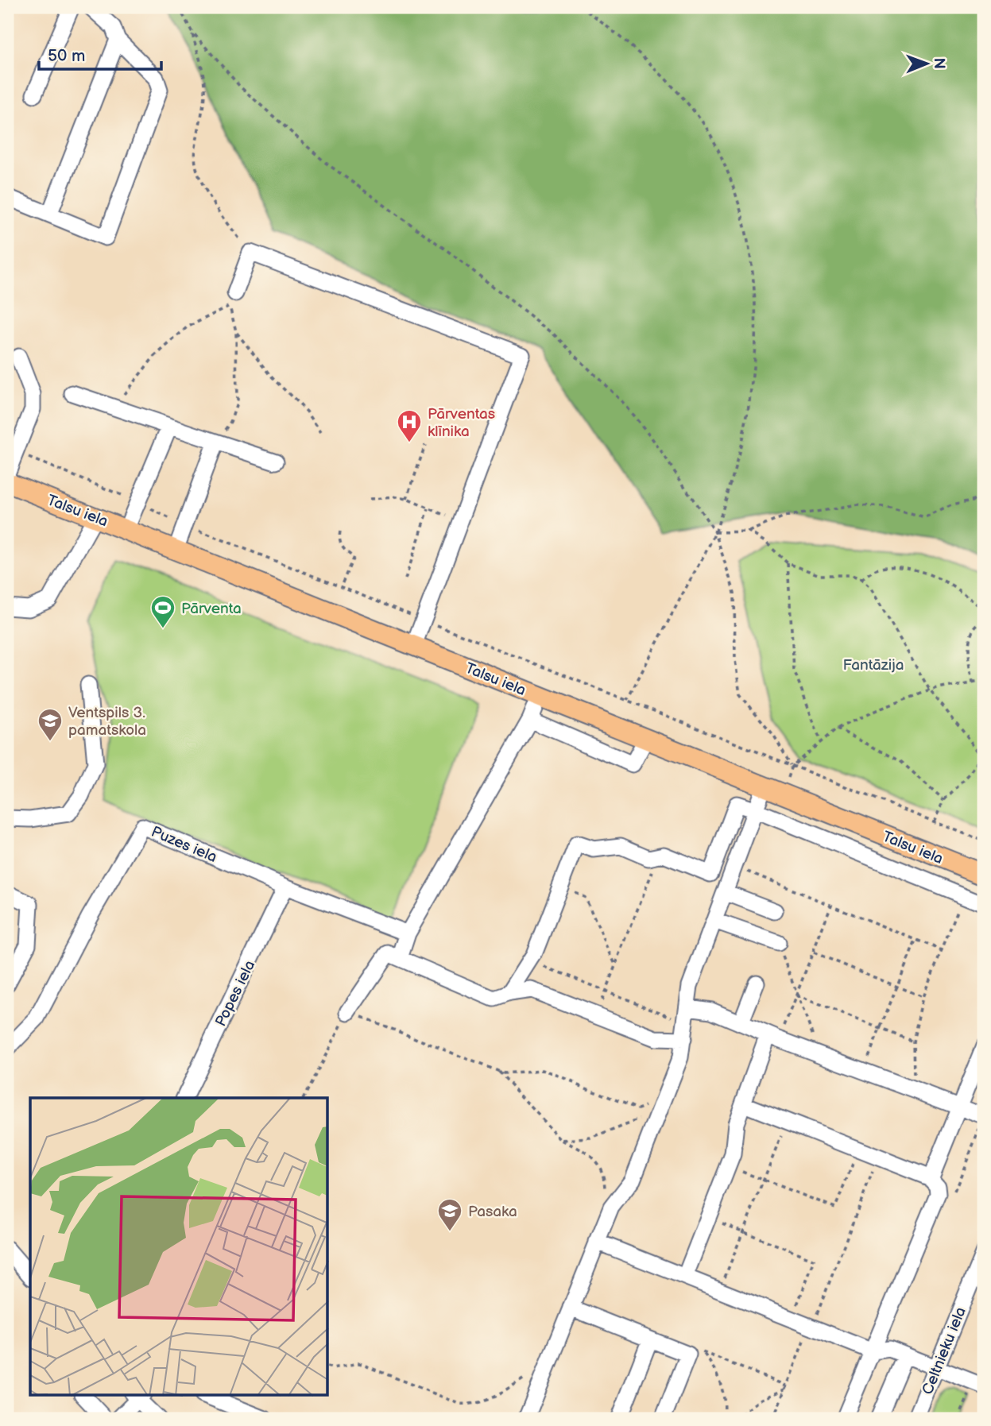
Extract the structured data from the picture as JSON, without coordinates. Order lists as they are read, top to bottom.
{
  "streets": {
    "main road": ["Talsu iela"],
    "street": ["Puzes iela", "Popes iela", "Celtnieku iela"]
  },
  "crossings": [
    ["Puzes iela", "Popes iela"]
  ],
  "parks": ["Fantāzija"],
  "places": {
    "hospital": ["Pārventas klīnika"],
    "sports": ["Pārventa"],
    "school or university": ["Ventspils 3. pamatskola", "Pasaka"]
  },
  "scale_bar": "50 m",
  "north": "right"
}
